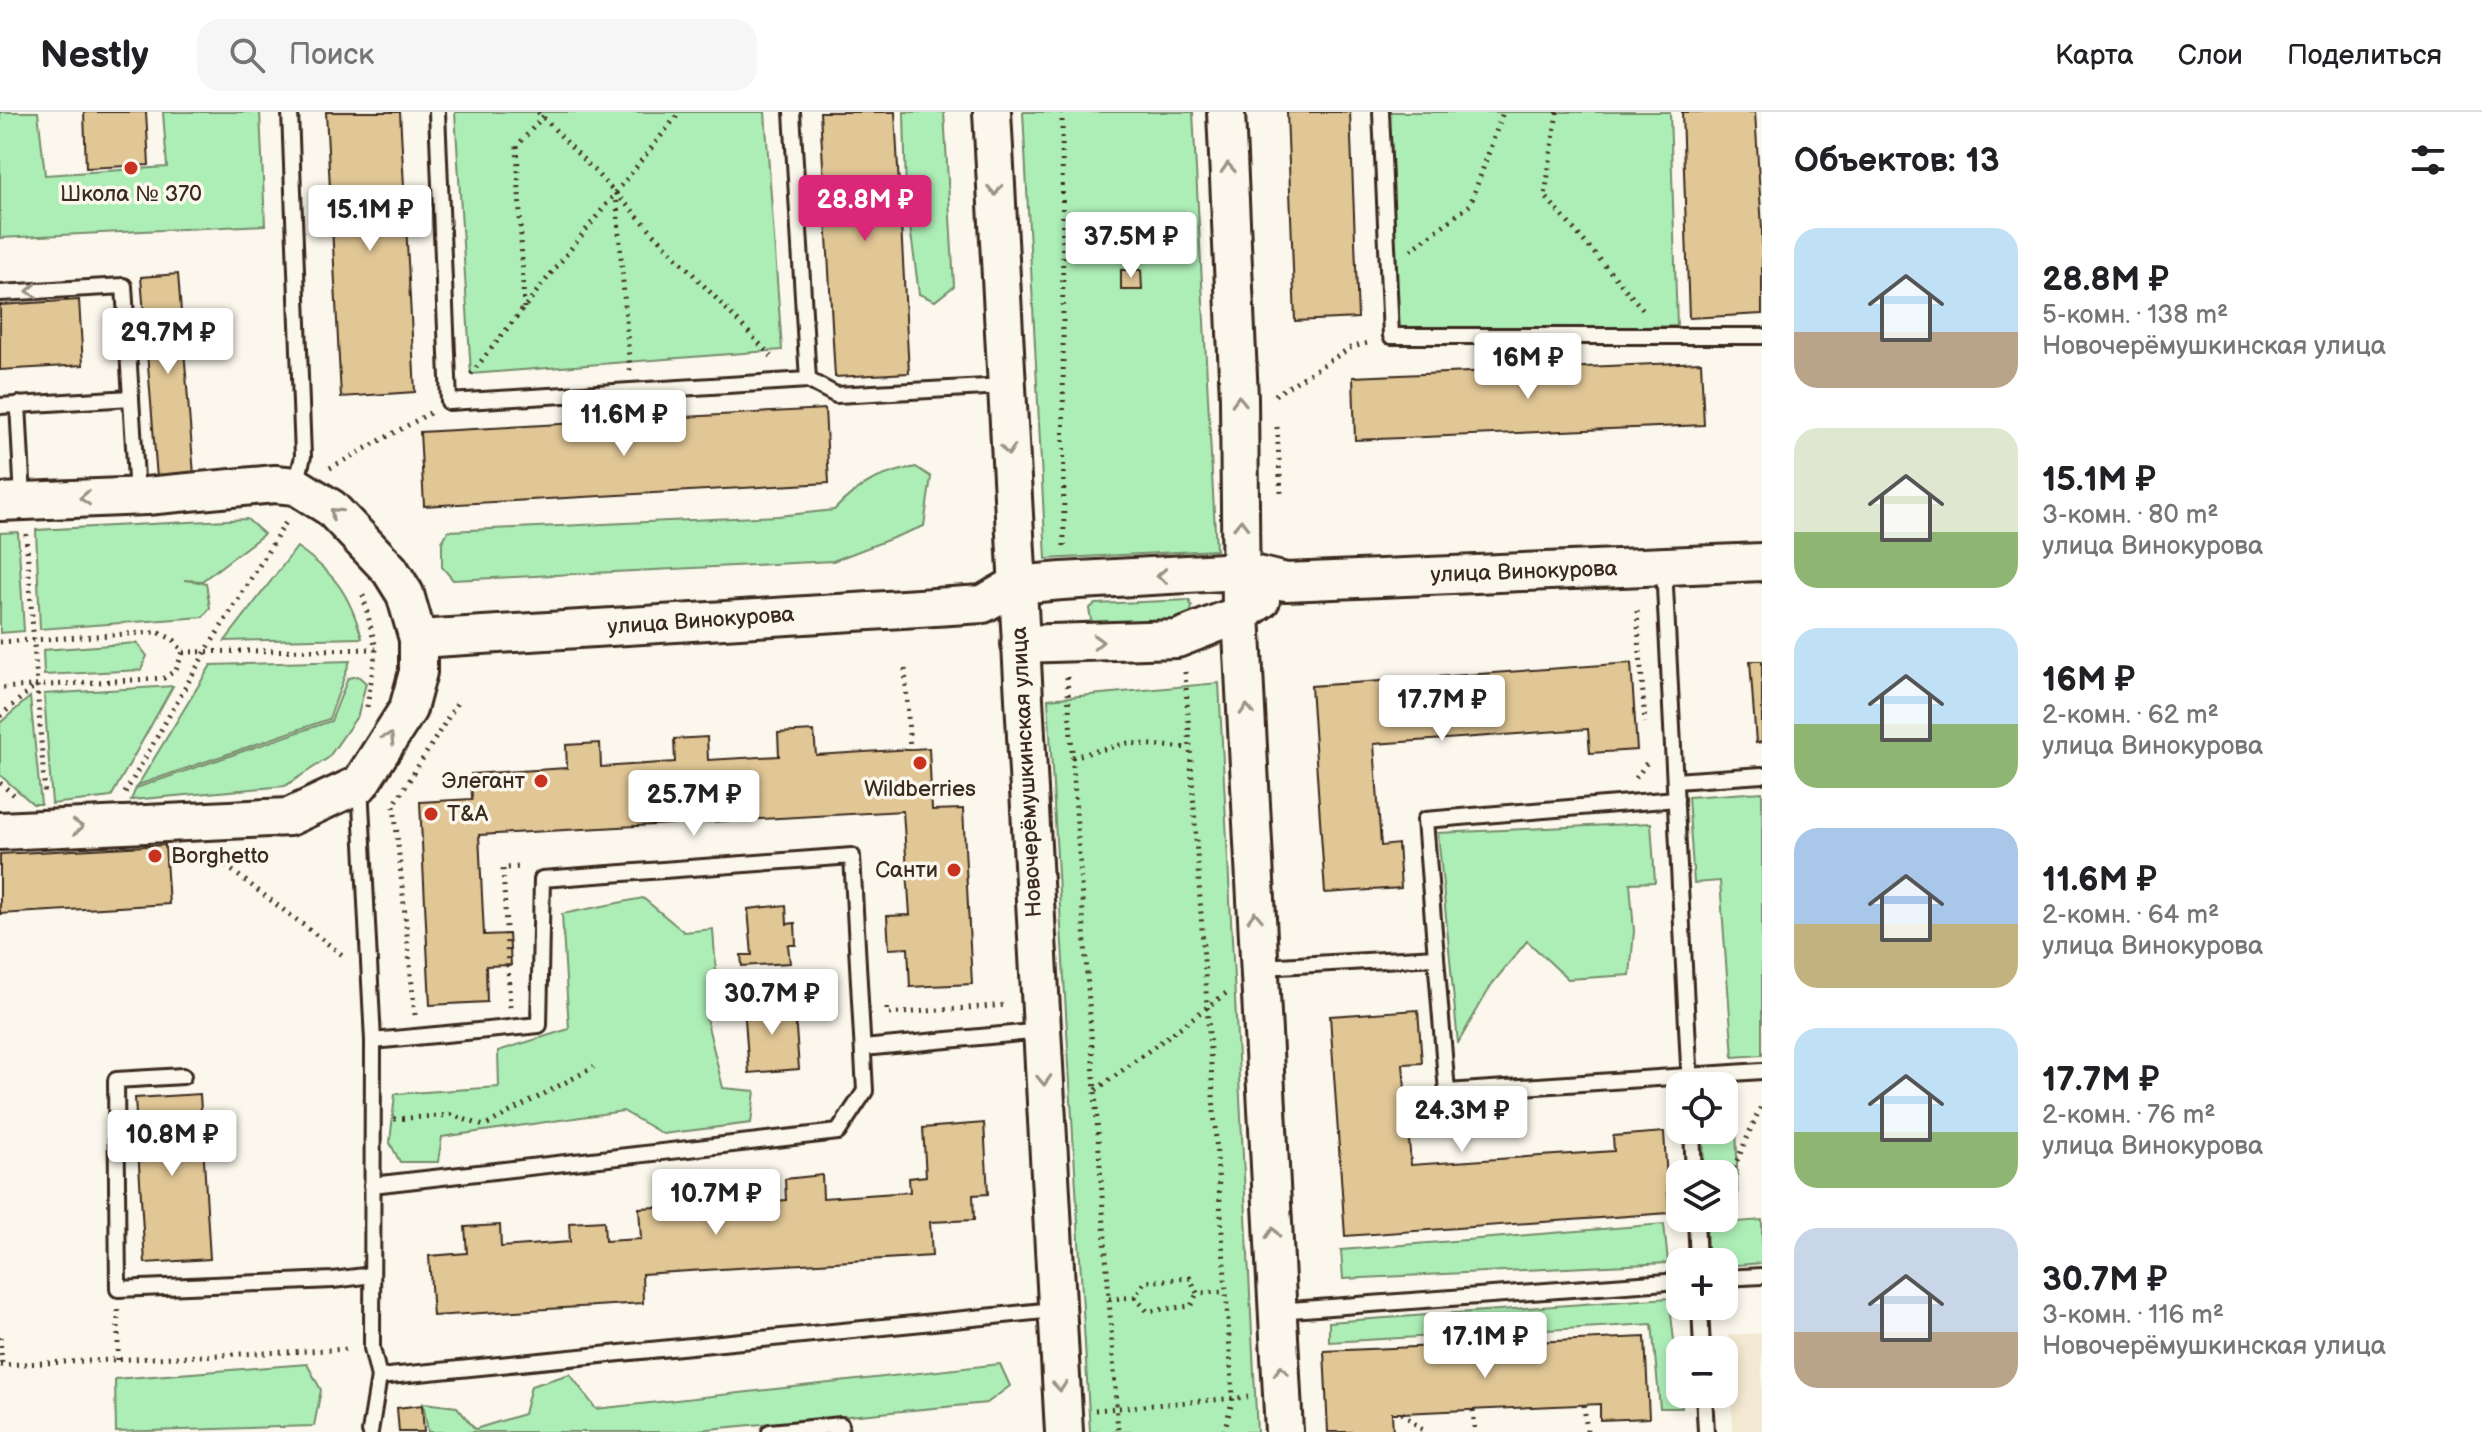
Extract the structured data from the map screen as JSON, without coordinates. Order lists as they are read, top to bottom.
{
  "streets": {
    "street": ["улица Винокурова", "Новочерёмушкинская улица"]
  },
  "crossings": [
    ["улица Винокурова", "Новочерёмушкинская улица"]
  ],
  "places": [
    "Школа № 370",
    "Wildberries",
    "Элегант",
    "T&A",
    "Borghetto",
    "Санти"
  ],
  "page": {
    "header": "Nestly",
    "search": "Поиск",
    "nav": ["Карта", "Слои", "Поделиться"],
    "heading": "Объектов: 13",
    "price": [
      "28.8M ₽",
      "15.1M ₽",
      "37.5M ₽",
      "29.7M ₽",
      "16M ₽",
      "11.6M ₽",
      "17.7M ₽",
      "25.7M ₽",
      "30.7M ₽",
      "24.3M ₽",
      "10.8M ₽",
      "10.7M ₽",
      "17.1M ₽"
    ],
    "list": [
      {
        "name": "28.8M ₽",
        "note": "5-комн. · 138 m² · Новочерёмушкинская улица"
      },
      {
        "name": "15.1M ₽",
        "note": "3-комн. · 80 m² · улица Винокурова"
      },
      {
        "name": "16M ₽",
        "note": "2-комн. · 62 m² · улица Винокурова"
      },
      {
        "name": "11.6M ₽",
        "note": "2-комн. · 64 m² · улица Винокурова"
      },
      {
        "name": "17.7M ₽",
        "note": "2-комн. · 76 m² · улица Винокурова"
      },
      {
        "name": "30.7M ₽",
        "note": "3-комн. · 116 m² · Новочерёмушкинская улица"
      }
    ],
    "map_buttons": ["+", "−"]
  }
}
